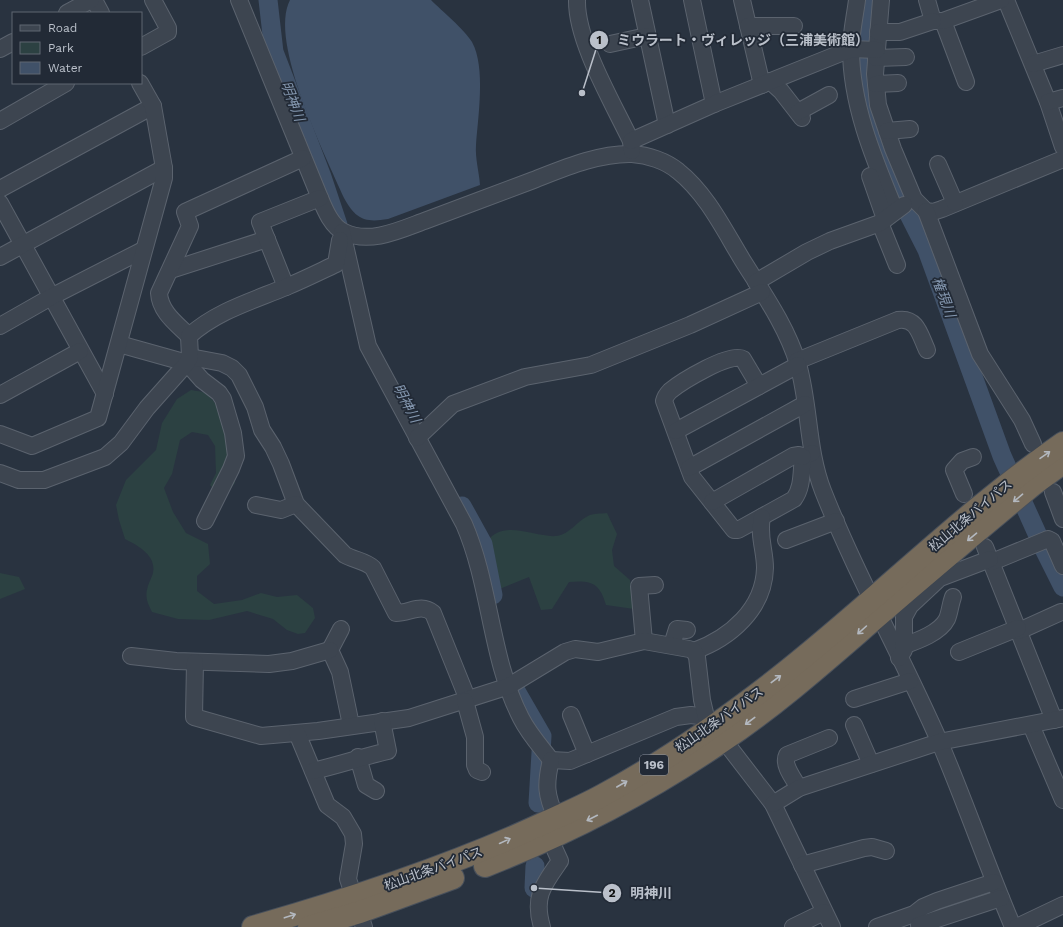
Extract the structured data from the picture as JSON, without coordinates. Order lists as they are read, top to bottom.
{
  "streets": {
    "highway": ["松山北条バイパス", "196"]
  },
  "water": ["明神川", "権現川"],
  "places": ["ミウラート・ヴィレッジ（三浦美術館）", "明神川"],
  "legend": ["Road", "Park", "Water"]
}
